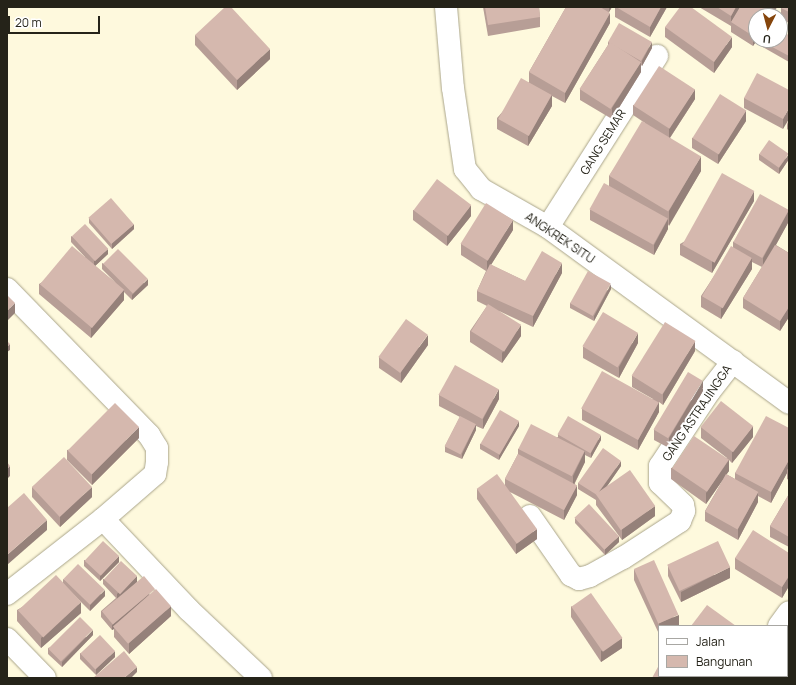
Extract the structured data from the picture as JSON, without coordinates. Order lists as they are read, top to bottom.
{
  "streets": {
    "street": ["GANG SEMAR", "ANGKREK SITU", "GANG ASTRAJINGGA"]
  },
  "crossings": [
    ["GANG SEMAR", "ANGKREK SITU"],
    ["ANGKREK SITU", "GANG ASTRAJINGGA"]
  ],
  "legend": ["Jalan", "Bangunan"],
  "scale_bar": "20 m",
  "north": "bottom"
}
